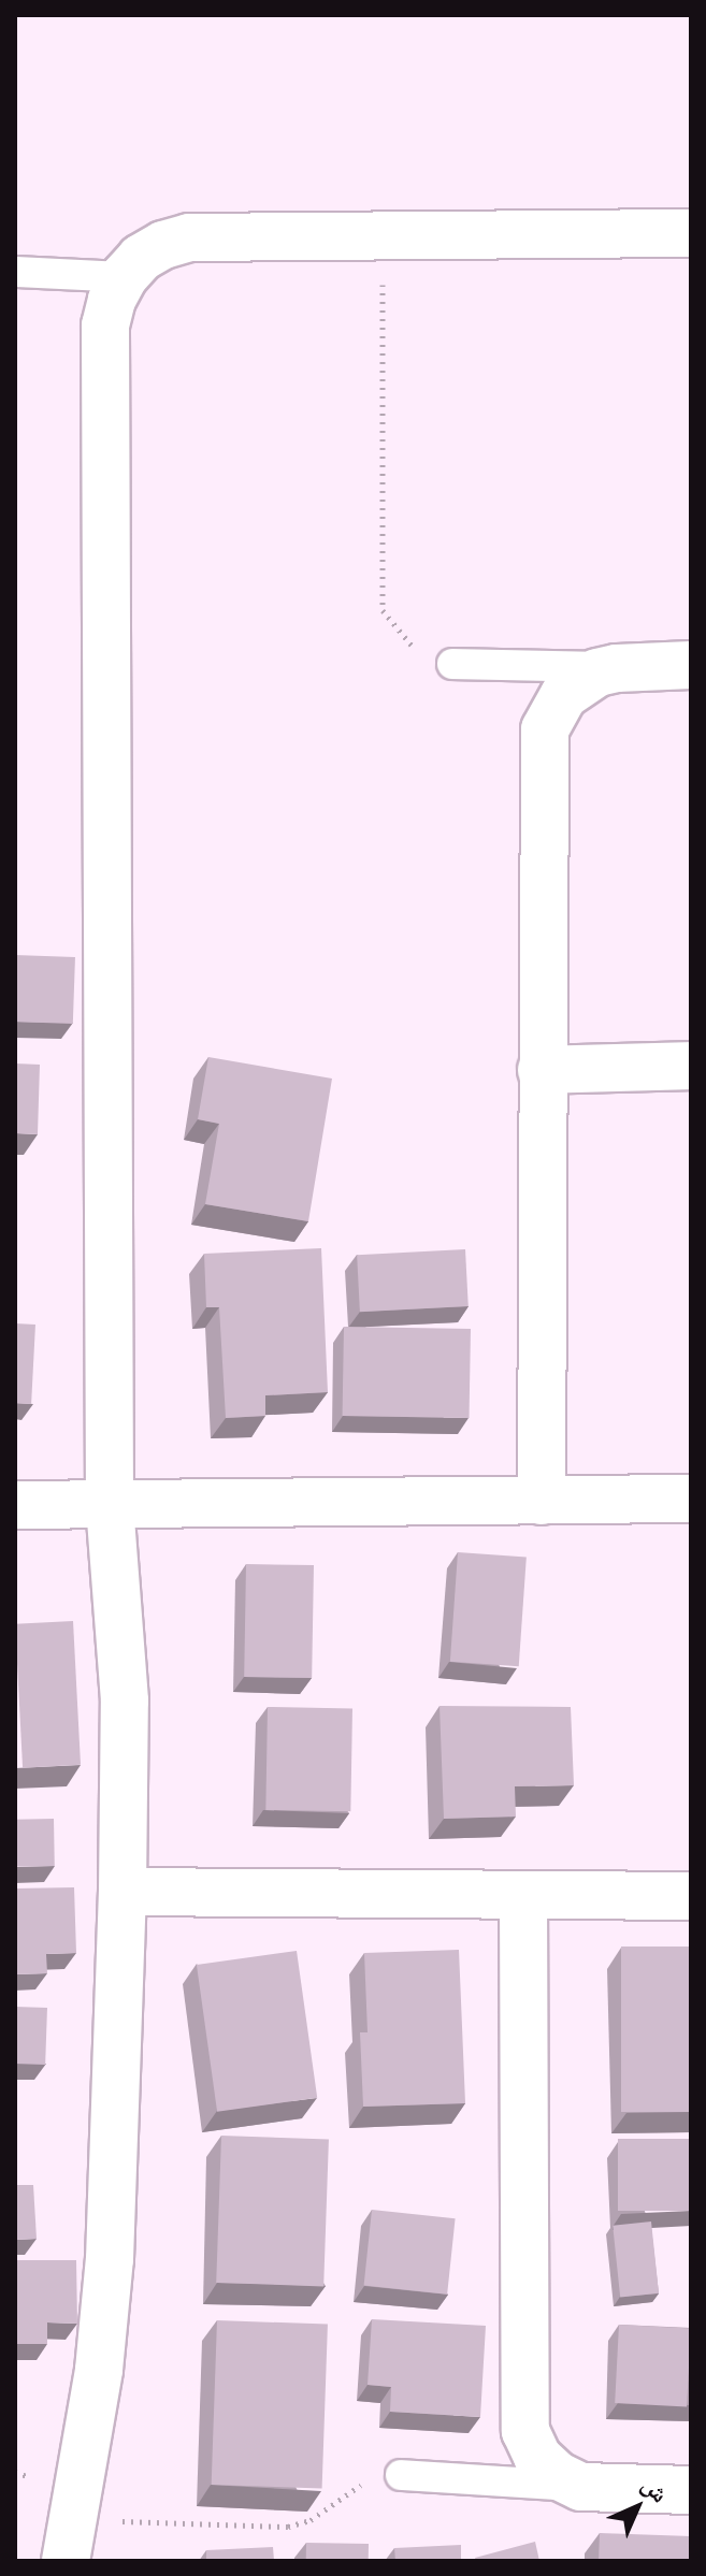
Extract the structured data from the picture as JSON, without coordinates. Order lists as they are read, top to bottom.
{
  "north": "top right"
}
